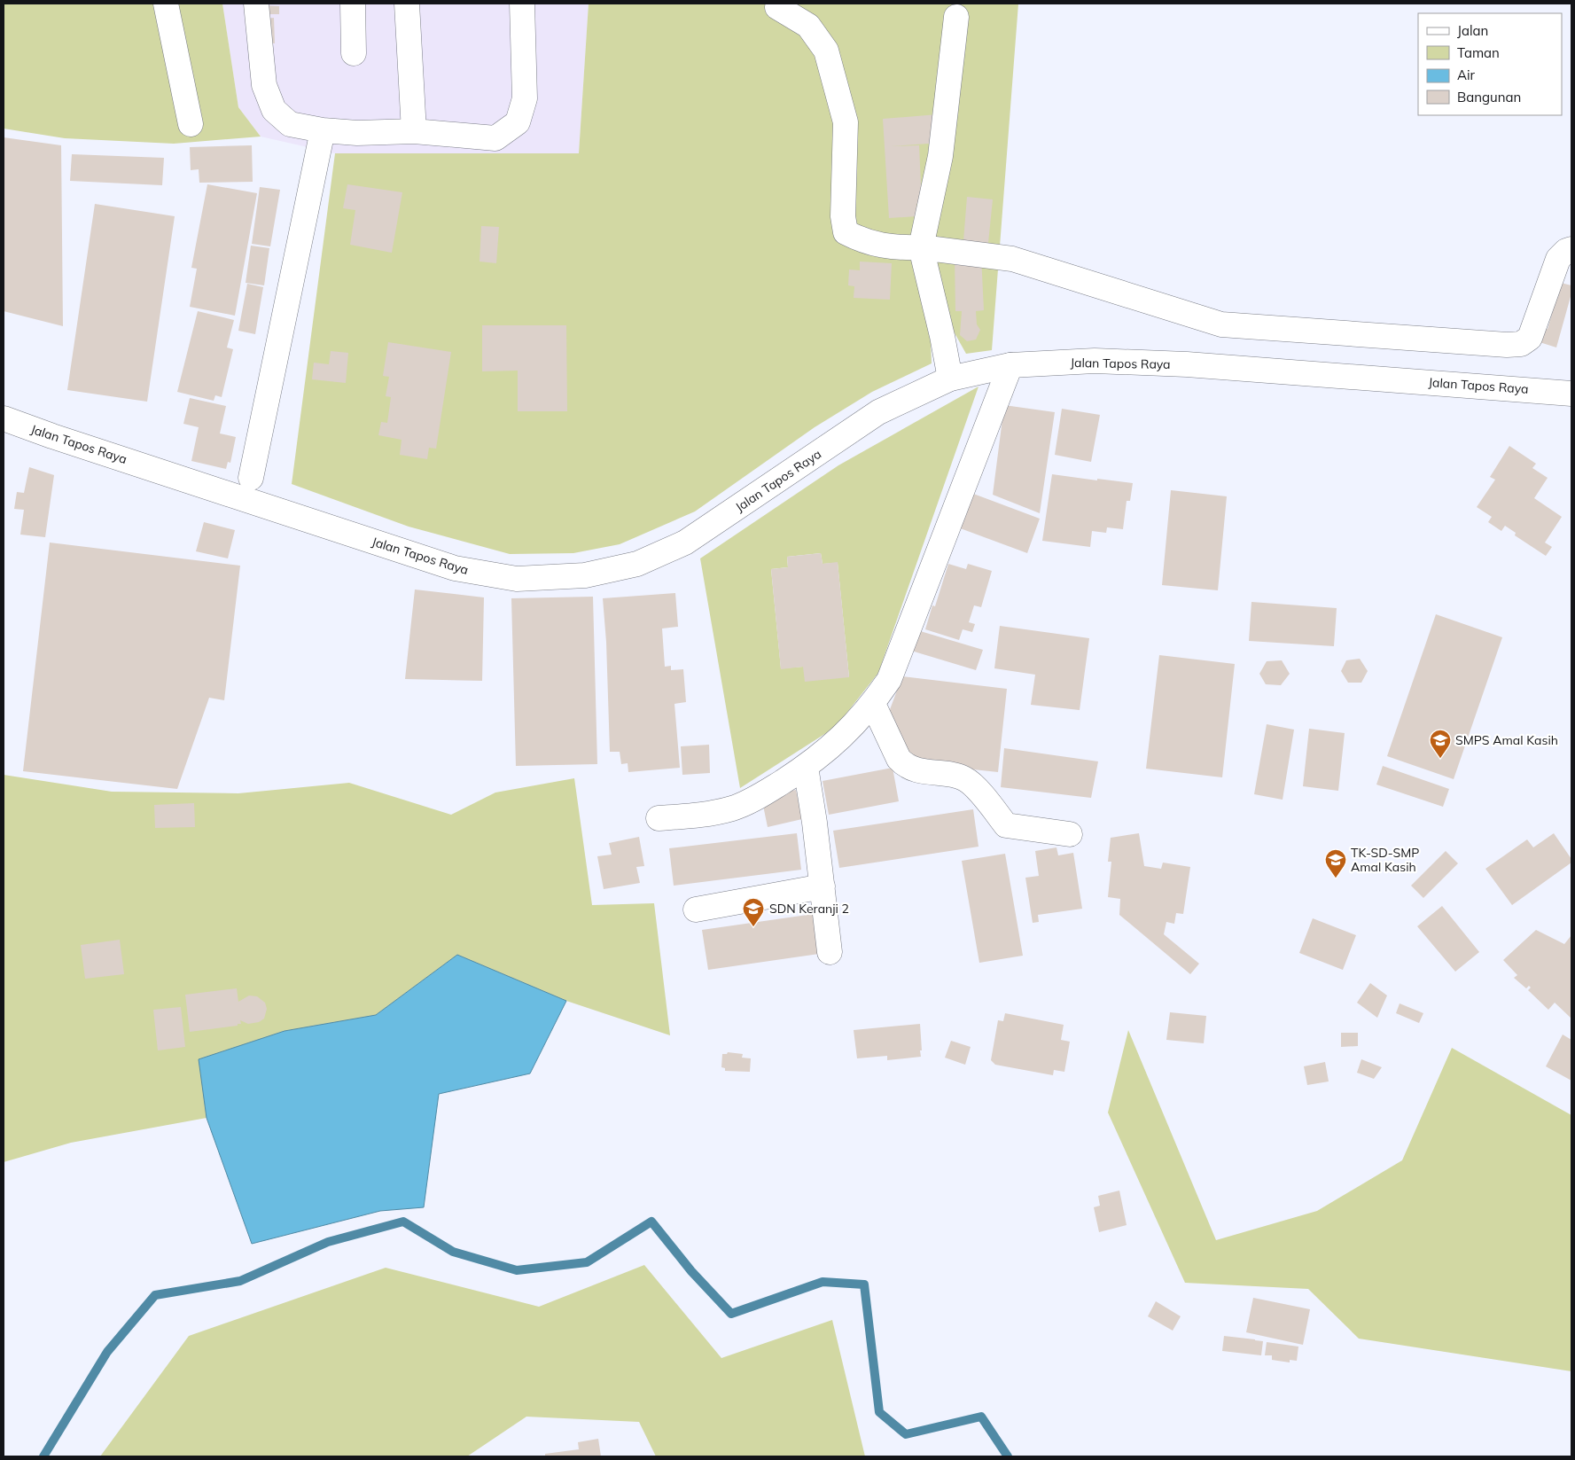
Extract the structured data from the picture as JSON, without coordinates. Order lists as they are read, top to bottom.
{
  "streets": {
    "main road": ["Jalan Tapos Raya"]
  },
  "places": {
    "school or university": ["SMPS Amal Kasih", "TK-SD-SMP Amal Kasih", "SDN Keranji 2"]
  },
  "legend": [
    "Jalan",
    "Taman",
    "Air",
    "Bangunan"
  ]
}
